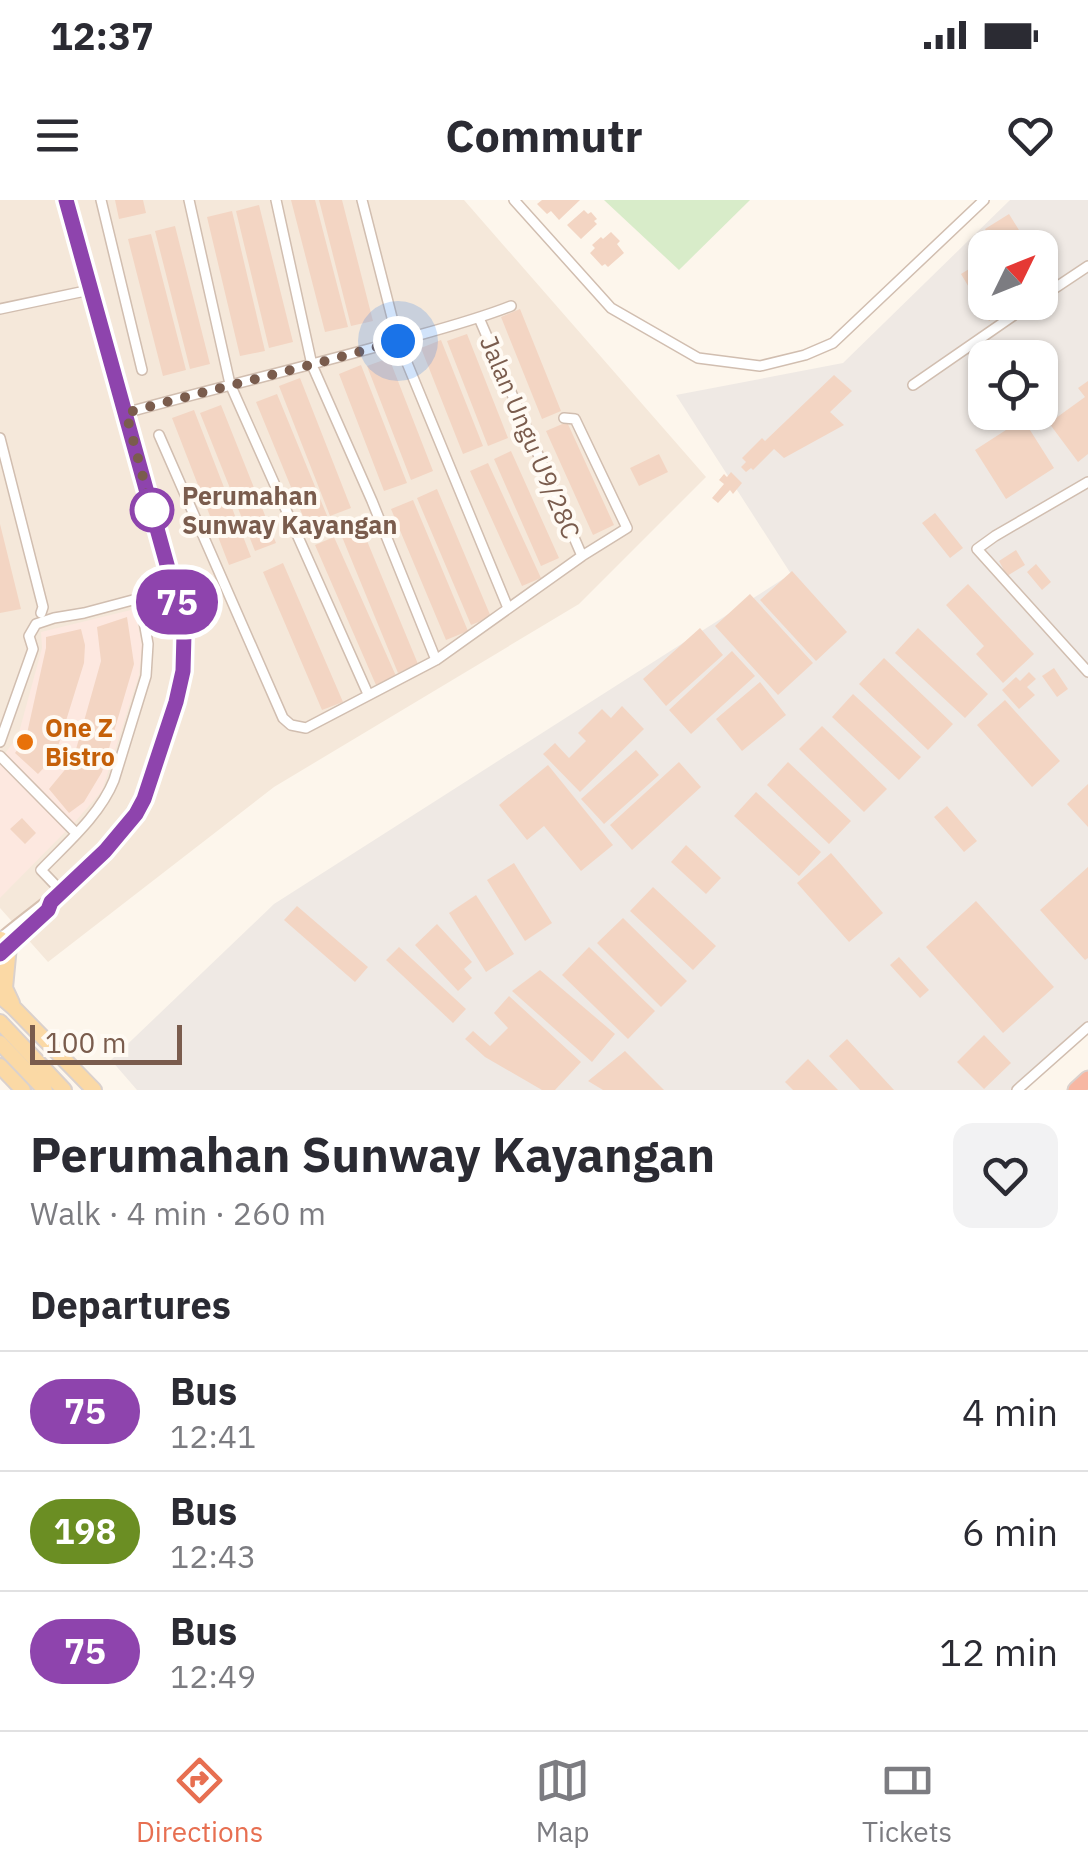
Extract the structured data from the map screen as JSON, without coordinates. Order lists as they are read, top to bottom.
{
  "streets": {
    "street": ["Jalan Ungu U9/28C"]
  },
  "places": ["Perumahan Sunway Kayangan", "One Z Bistro"],
  "lines": ["bus line 75"],
  "scale_bar": "100 m",
  "north": "top right",
  "page": {
    "status": "12:37",
    "header": "Commutr",
    "on_map": "75",
    "scale": "100 m",
    "heading": [
      ["Perumahan Sunway Kayangan", "Walk · 4 min · 260 m"],
      "Departures"
    ],
    "list": [
      {
        "mark": "75",
        "name": "Bus",
        "note": "12:41",
        "value": "4 min"
      },
      {
        "mark": "198",
        "name": "Bus",
        "note": "12:43",
        "value": "6 min"
      },
      {
        "mark": "75",
        "name": "Bus",
        "note": "12:49",
        "value": "12 min"
      }
    ],
    "tabs": ["Directions", "Map", "Tickets"]
  }
}
